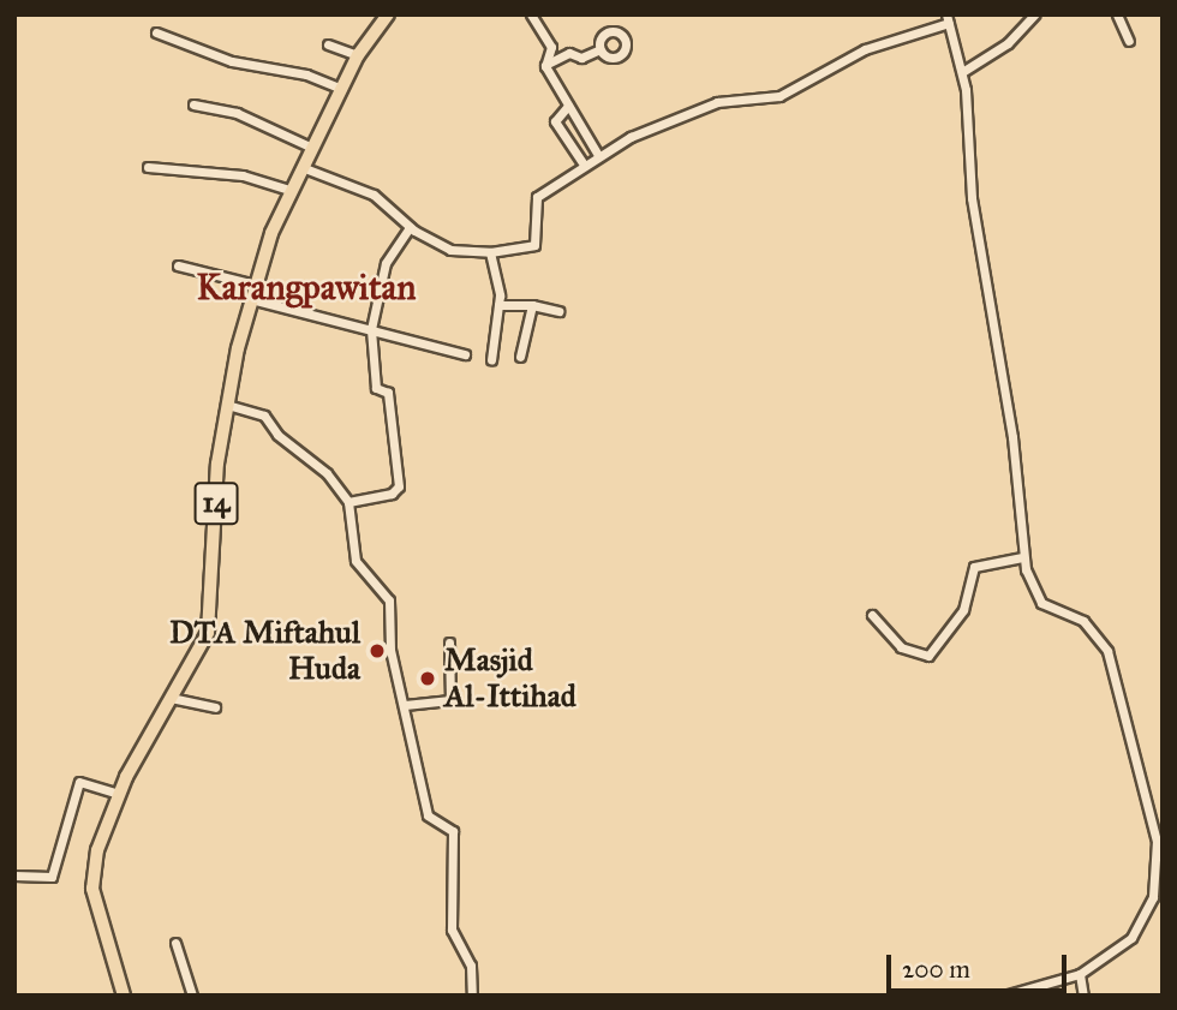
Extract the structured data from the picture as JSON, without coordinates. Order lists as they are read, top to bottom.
{
  "streets": {
    "highway": ["14"]
  },
  "districts": ["Karangpawitan"],
  "places": ["DTA Miftahul Huda", "Masjid Al-Ittihad"],
  "scale_bar": "200 m"
}
